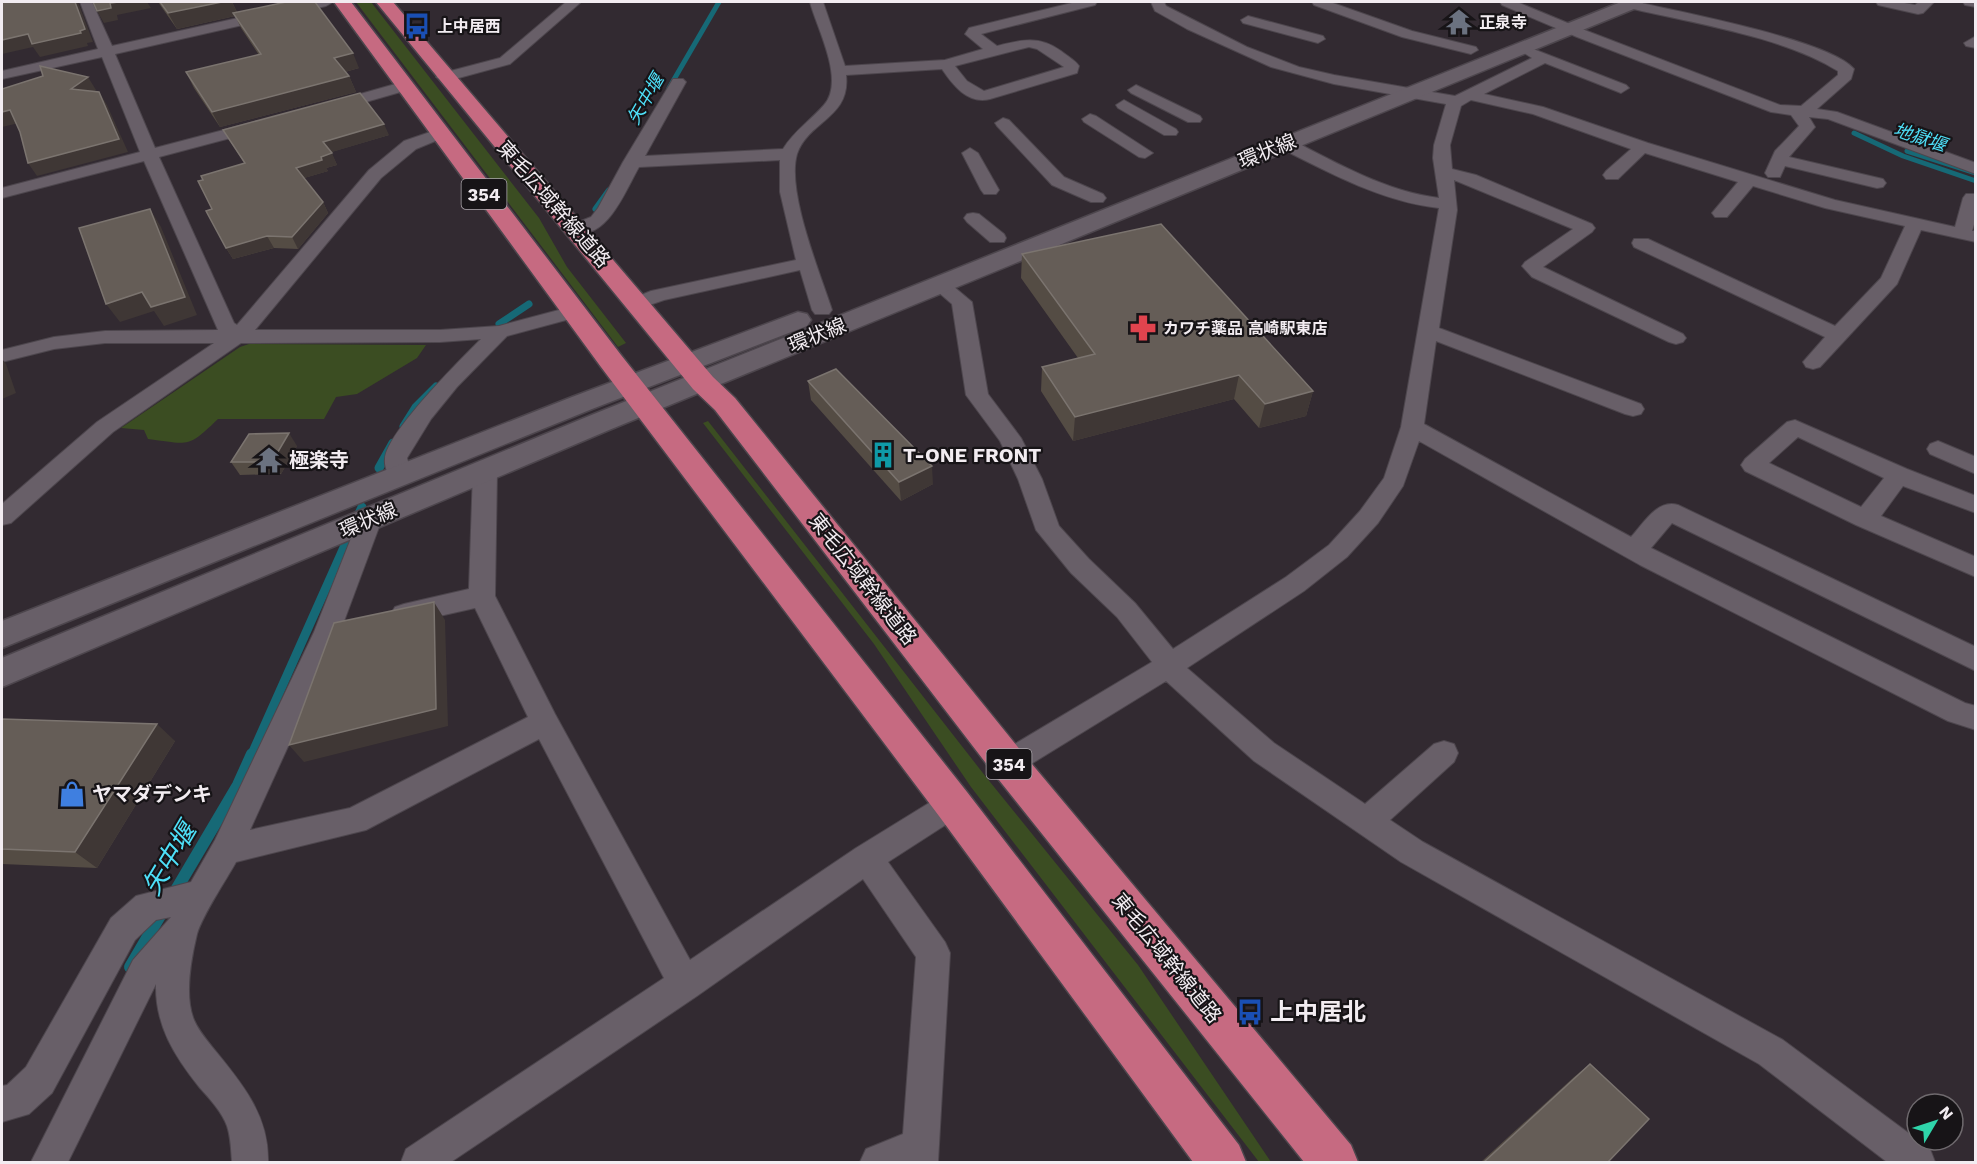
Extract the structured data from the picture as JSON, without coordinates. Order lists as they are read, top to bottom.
{
  "streets": {
    "highway": ["354", "東毛広域幹線道路"],
    "street": ["環状線"]
  },
  "crossings": [
    ["環状線", "354"],
    ["環状線", "東毛広域幹線道路"]
  ],
  "water": ["矢中堰", "地獄堰"],
  "places": {
    "temple": ["正泉寺", "極楽寺"],
    "bus stop": ["上中居西", "上中居北"],
    "pharmacy": ["カワチ薬品 高崎駅東店"],
    "building": ["T-ONE FRONT"],
    "shop": ["ヤマダデンキ"]
  },
  "north": "top right"
}
